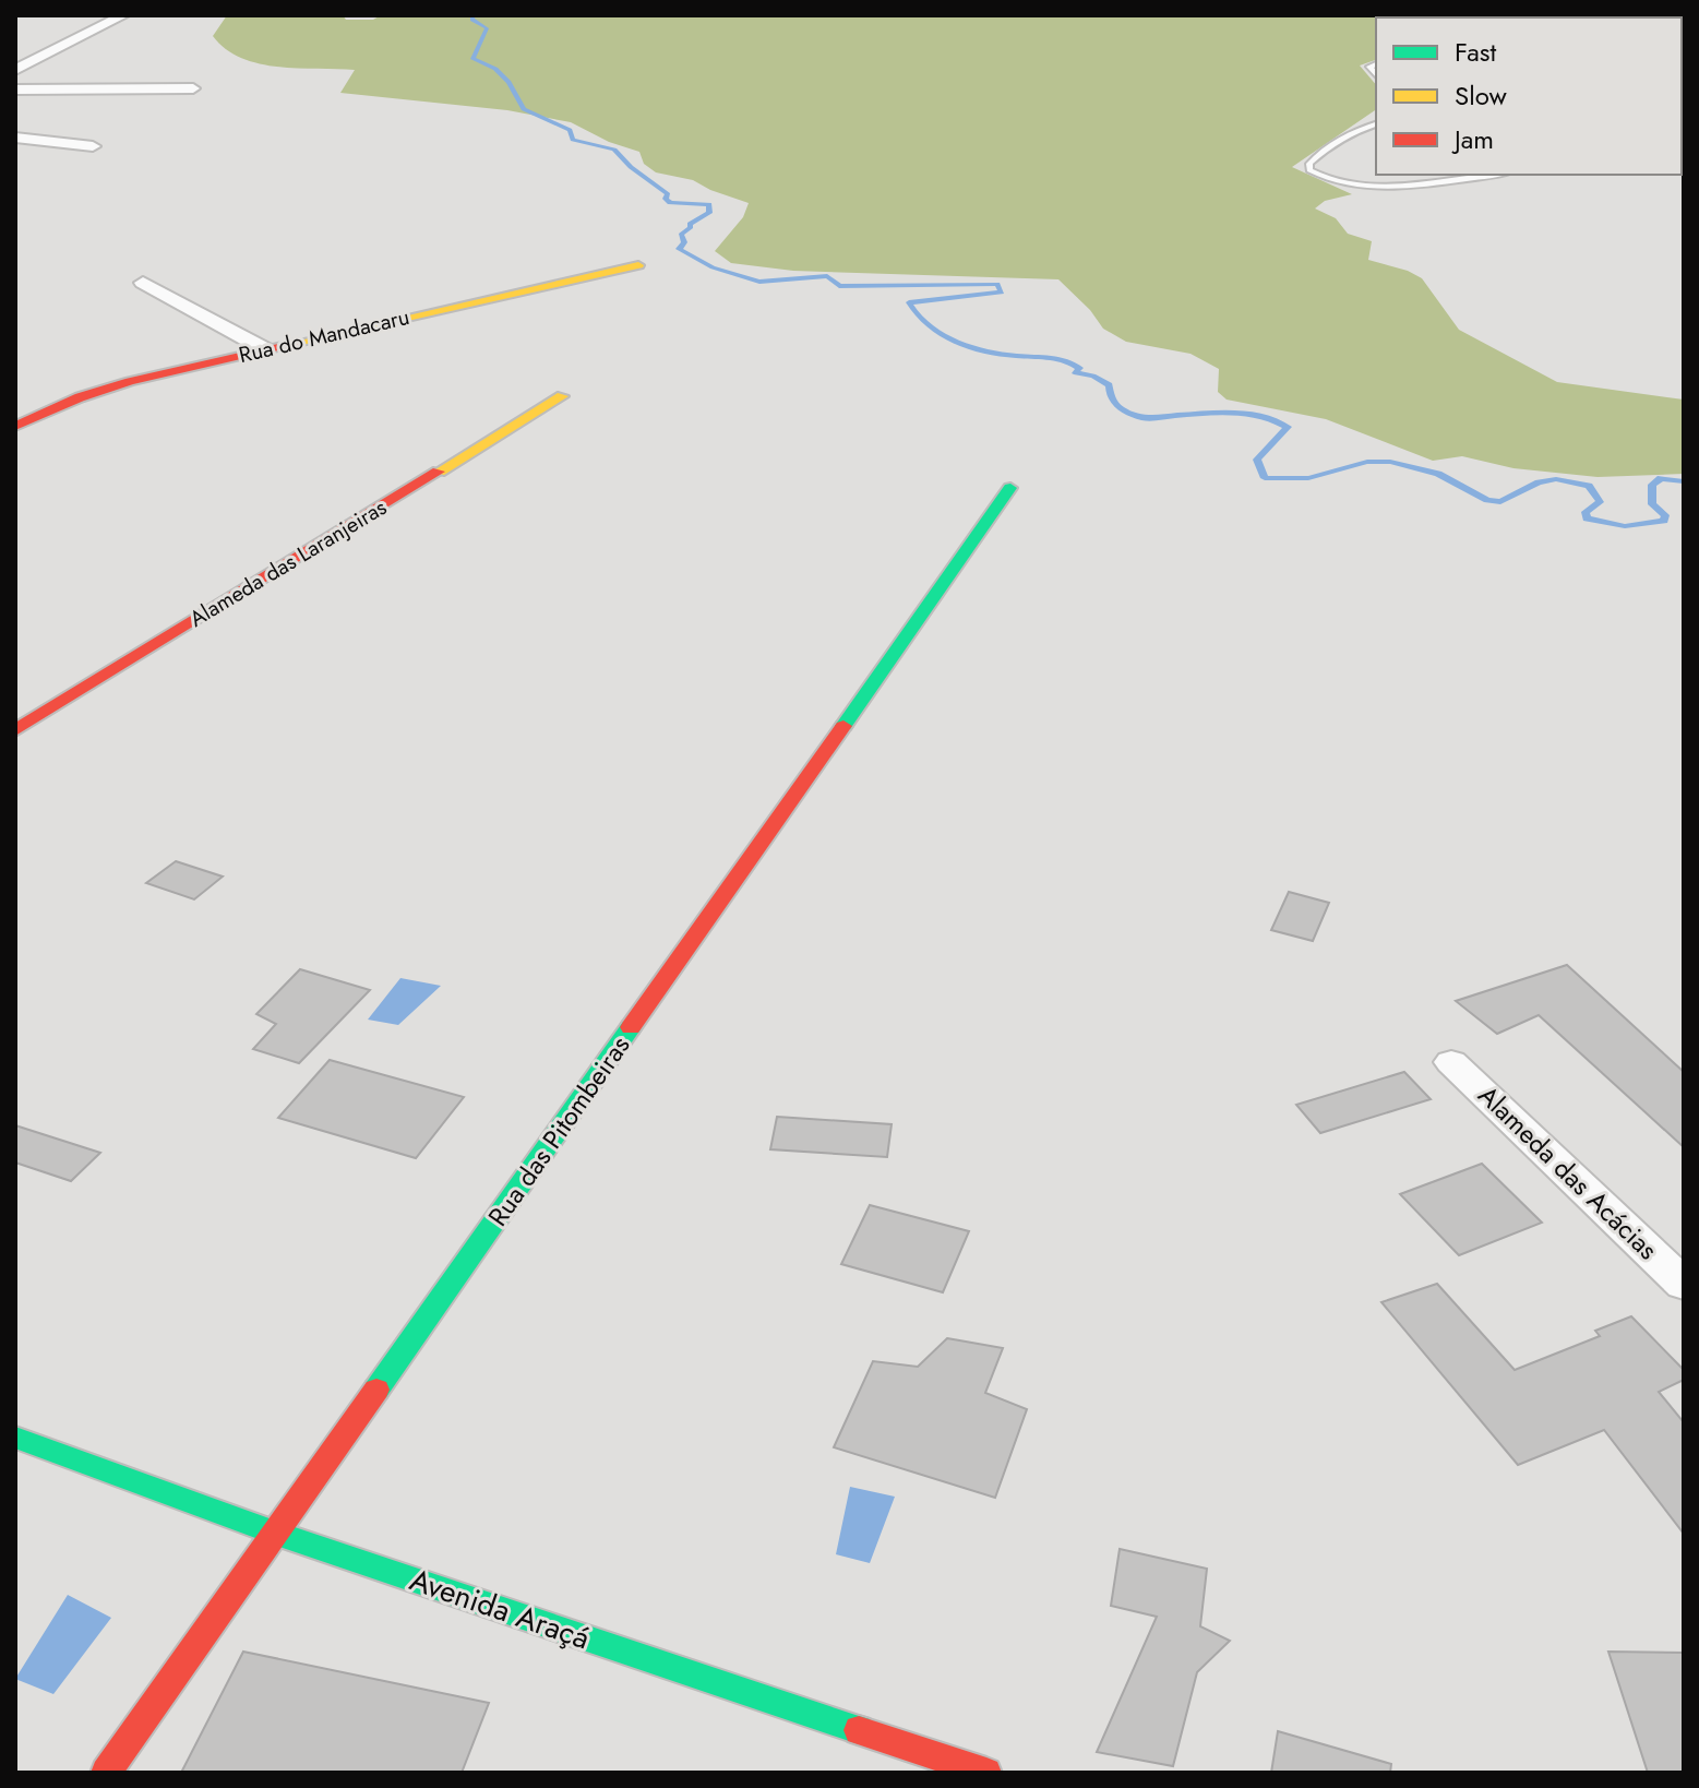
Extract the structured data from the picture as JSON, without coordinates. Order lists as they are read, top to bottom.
{
  "streets": {
    "street": [
      "Rua do Mandacaru",
      "Alameda das Laranjeiras",
      "Rua das Pitombeiras",
      "Alameda das Acácias",
      "Avenida Araçá"
    ]
  },
  "crossings": [
    ["Rua das Pitombeiras", "Avenida Araçá"]
  ],
  "legend": ["Fast", "Slow", "Jam"]
}
